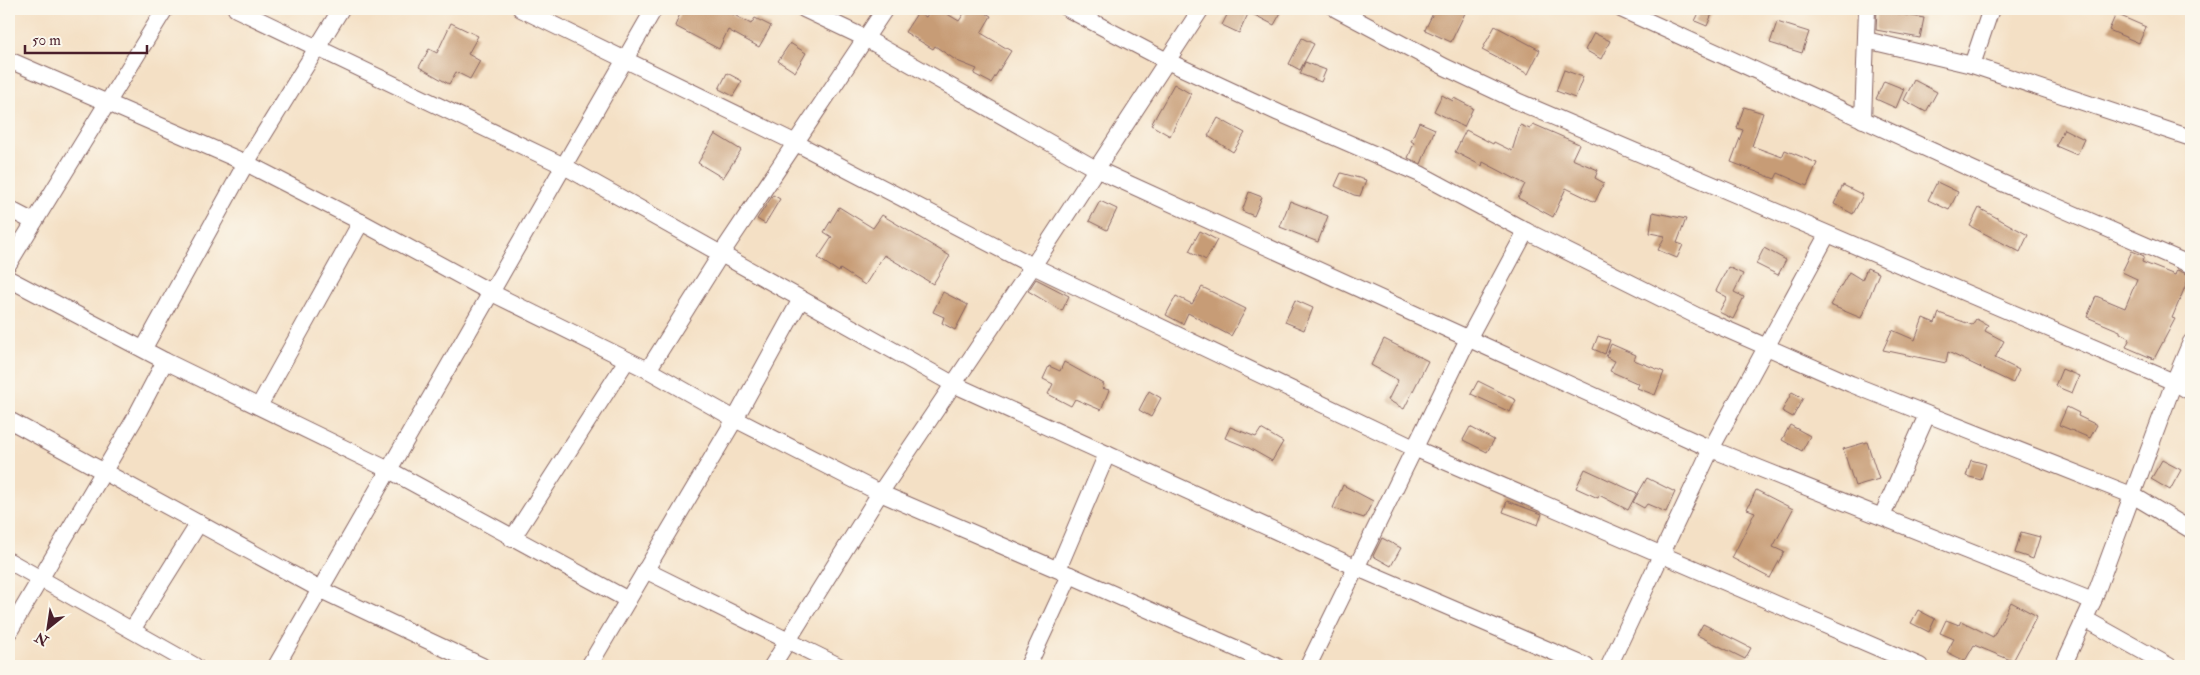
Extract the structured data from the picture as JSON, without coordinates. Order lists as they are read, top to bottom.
{
  "scale_bar": "50 m",
  "north": "bottom left"
}
